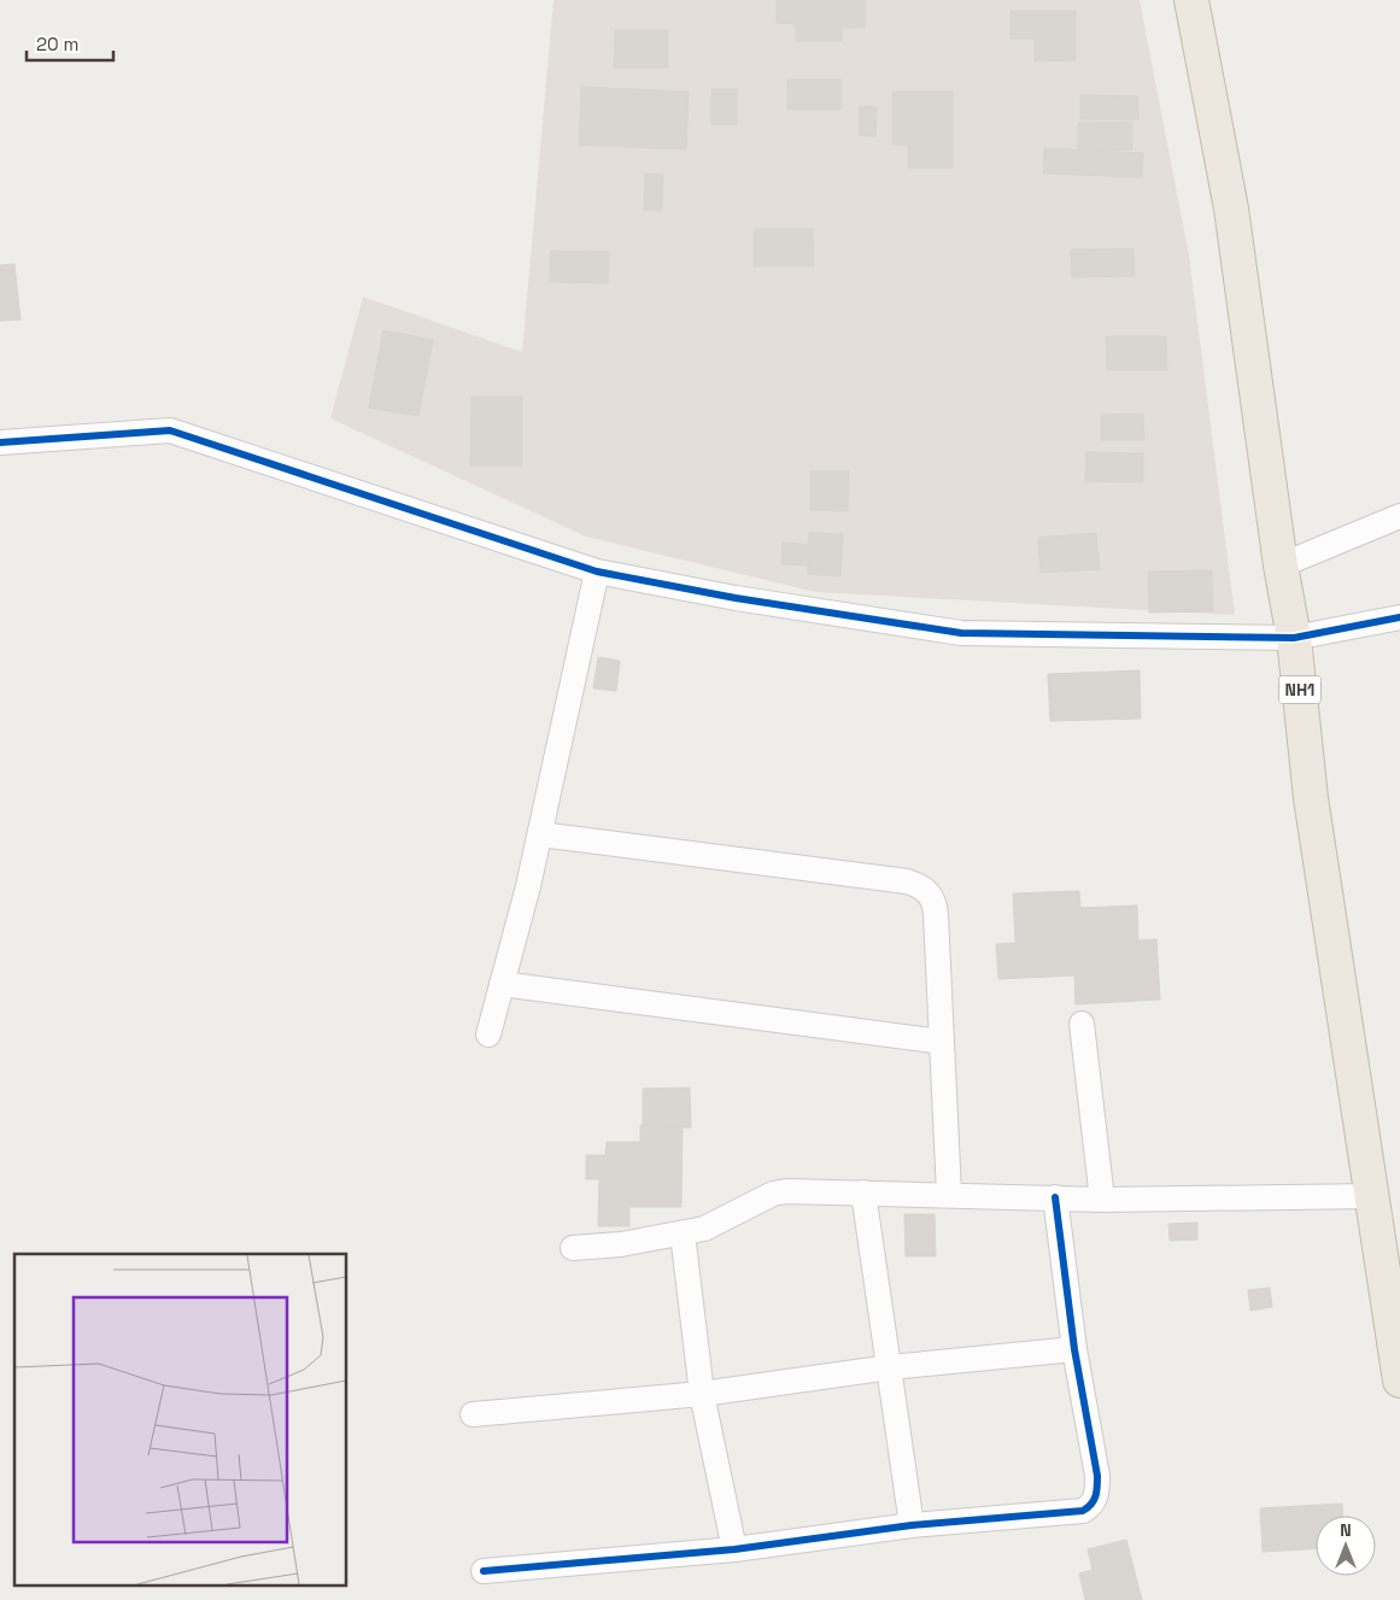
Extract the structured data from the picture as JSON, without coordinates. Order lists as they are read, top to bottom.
{
  "streets": {
    "highway": ["NH1"]
  },
  "scale_bar": "20 m",
  "north": "top"
}
